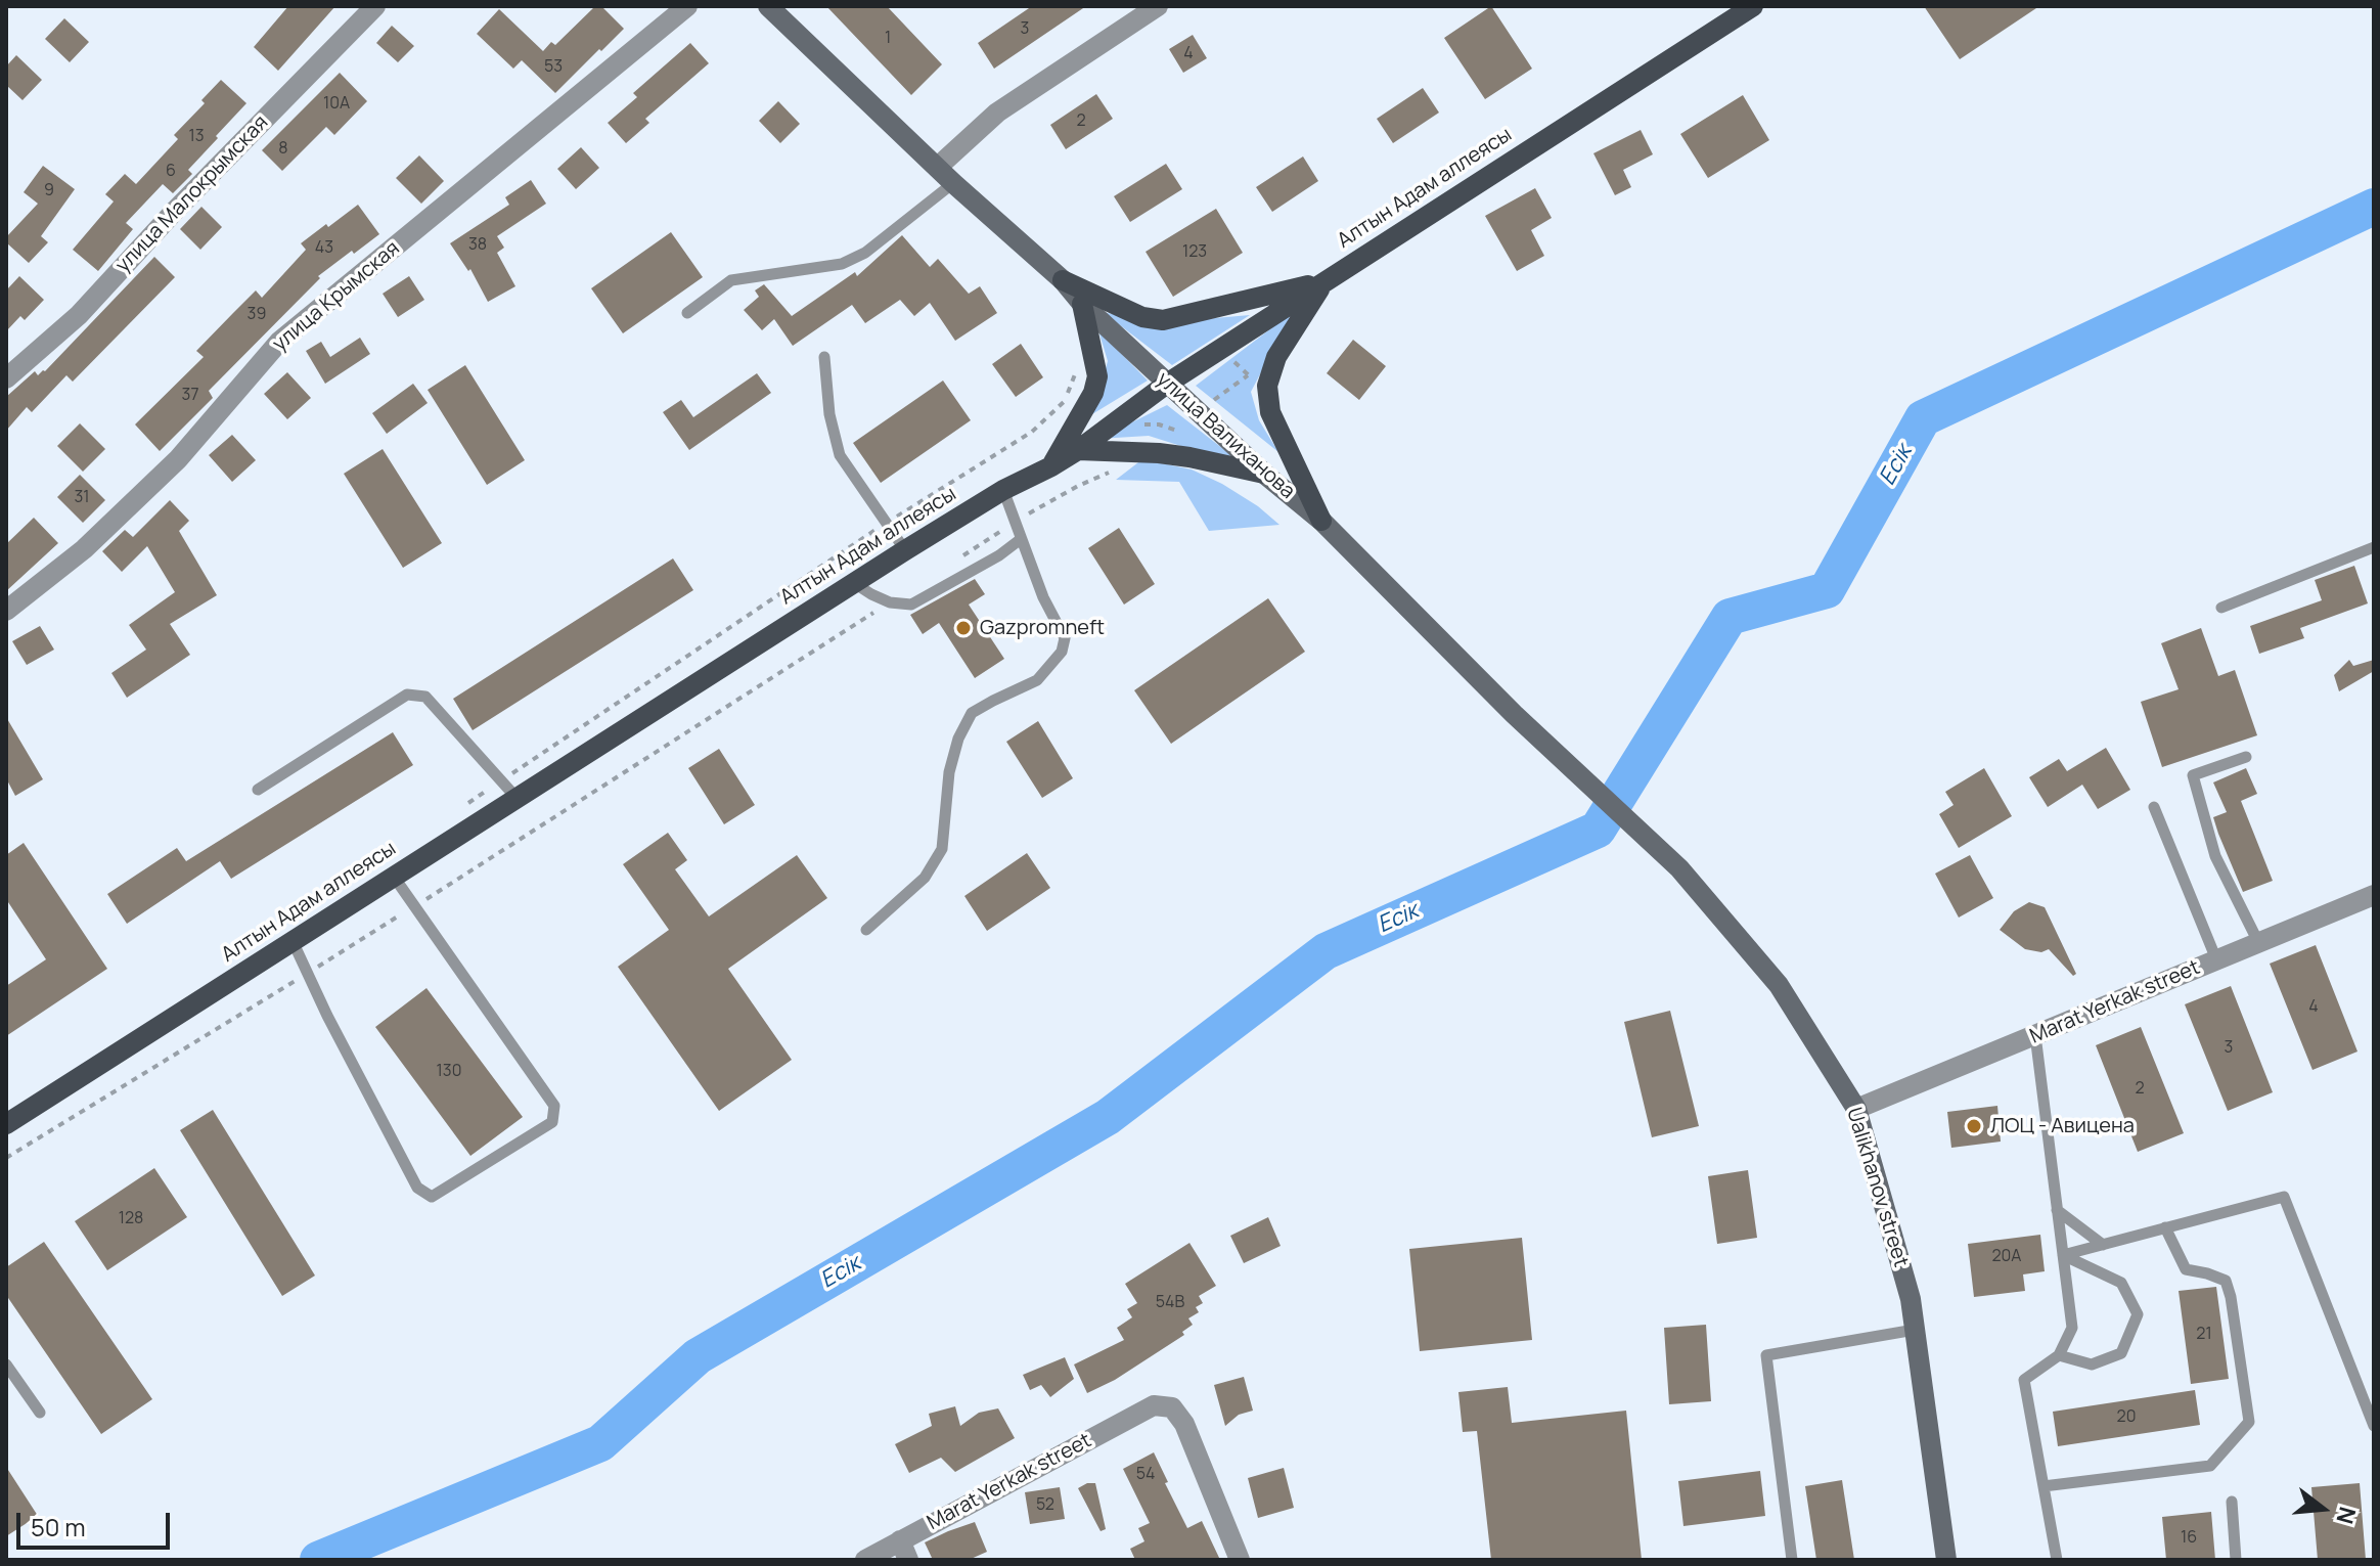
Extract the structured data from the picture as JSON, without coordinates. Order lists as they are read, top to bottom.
{
  "streets": {
    "main road": ["Алтын Адам аллеясы", "улица Валиханова", "Ualikhanov street"],
    "street": ["улица Малокрымская", "улица Крымская", "Marat Yerkak street"]
  },
  "crossings": [
    ["Алтын Адам аллеясы", "улица Валиханова"],
    ["улица Валиханова", "Ualikhanov street"],
    ["Marat Yerkak street", "Ualikhanov street"]
  ],
  "water": ["Есік"],
  "places": ["Gazpromneft", "ЛОЦ - Авицена"],
  "house_numbers": [
    "3",
    "1",
    "4",
    "53",
    "10А",
    "2",
    "13",
    "8",
    "6",
    "9",
    "38",
    "43",
    "123",
    "39",
    "37",
    "31",
    "4",
    "3",
    "130",
    "2",
    "128",
    "20А",
    "54В",
    "21",
    "20",
    "54",
    "52",
    "16"
  ],
  "scale_bar": "50 m",
  "north": "right"
}
